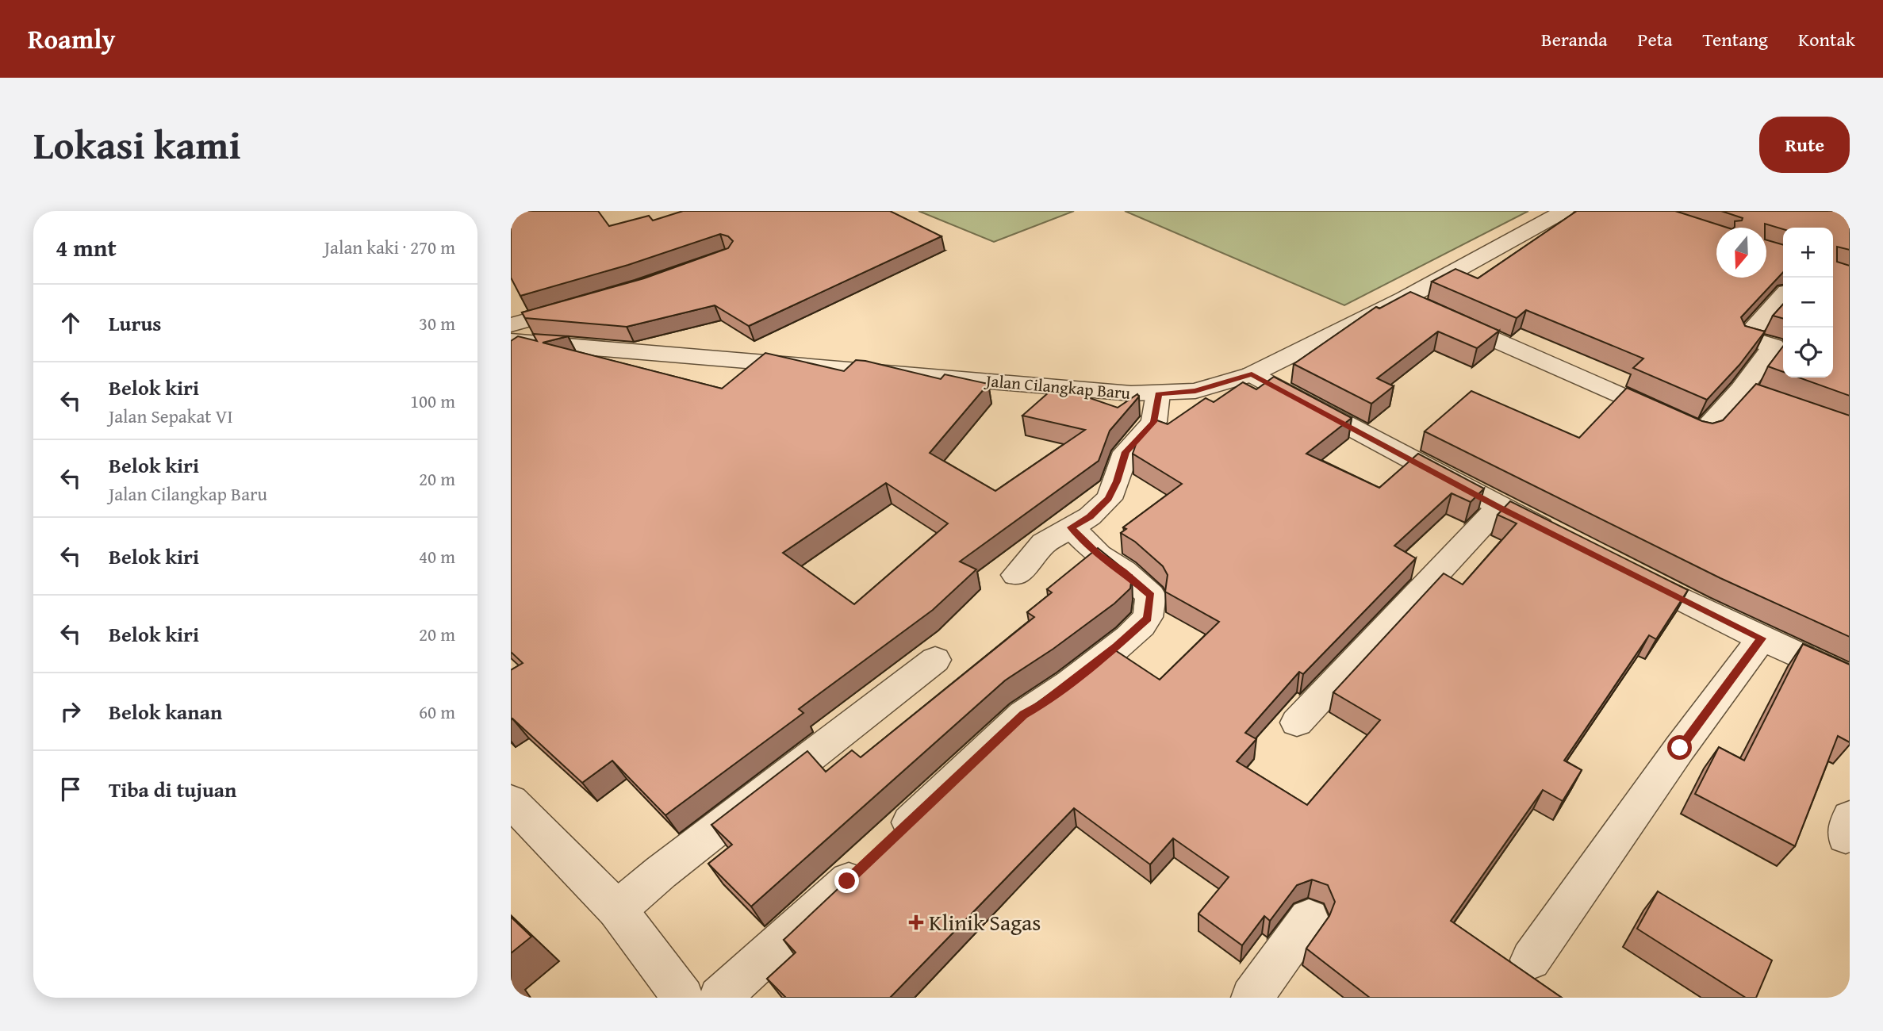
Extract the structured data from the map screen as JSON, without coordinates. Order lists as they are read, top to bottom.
{
  "streets": {
    "street": ["Jalan Cilangkap Baru"]
  },
  "places": {
    "health": ["Klinik Sagas"]
  },
  "north": "bottom",
  "page": {
    "header": "Roamly",
    "nav": [
      "Beranda",
      "Peta",
      "Tentang",
      "Kontak"
    ],
    "title": "Lokasi kami",
    "buttons": "Rute",
    "heading": ["4 mnt", "Jalan kaki · 270 m"],
    "map_buttons": ["+", "−"],
    "list": [
      ["Lurus", "30 m"],
      ["Belok kiri", "Jalan Sepakat VI", "100 m"],
      ["Belok kiri", "Jalan Cilangkap Baru", "20 m"],
      ["Belok kiri", "40 m"],
      ["Belok kiri", "20 m"],
      ["Belok kanan", "60 m"],
      "Tiba di tujuan"
    ]
  }
}
